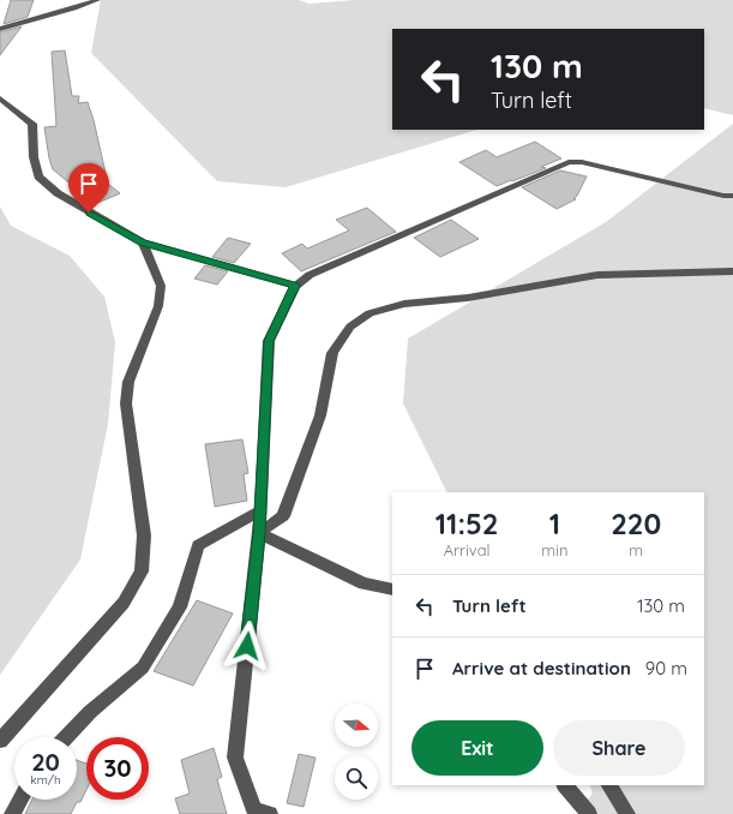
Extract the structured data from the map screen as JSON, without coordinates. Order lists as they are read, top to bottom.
{
  "north": "right",
  "page": {
    "turn": ["130 m", "Turn left"],
    "eta": [
      "11:52",
      "Arrival",
      "1",
      "min",
      "220",
      "m"
    ],
    "list": [
      {
        "name": "Turn left",
        "value": "130 m"
      },
      {
        "name": "Arrive at destination",
        "value": "90 m"
      }
    ],
    "buttons": ["Exit", "Share"],
    "speed": "20 km/h",
    "limit": "30"
  }
}
